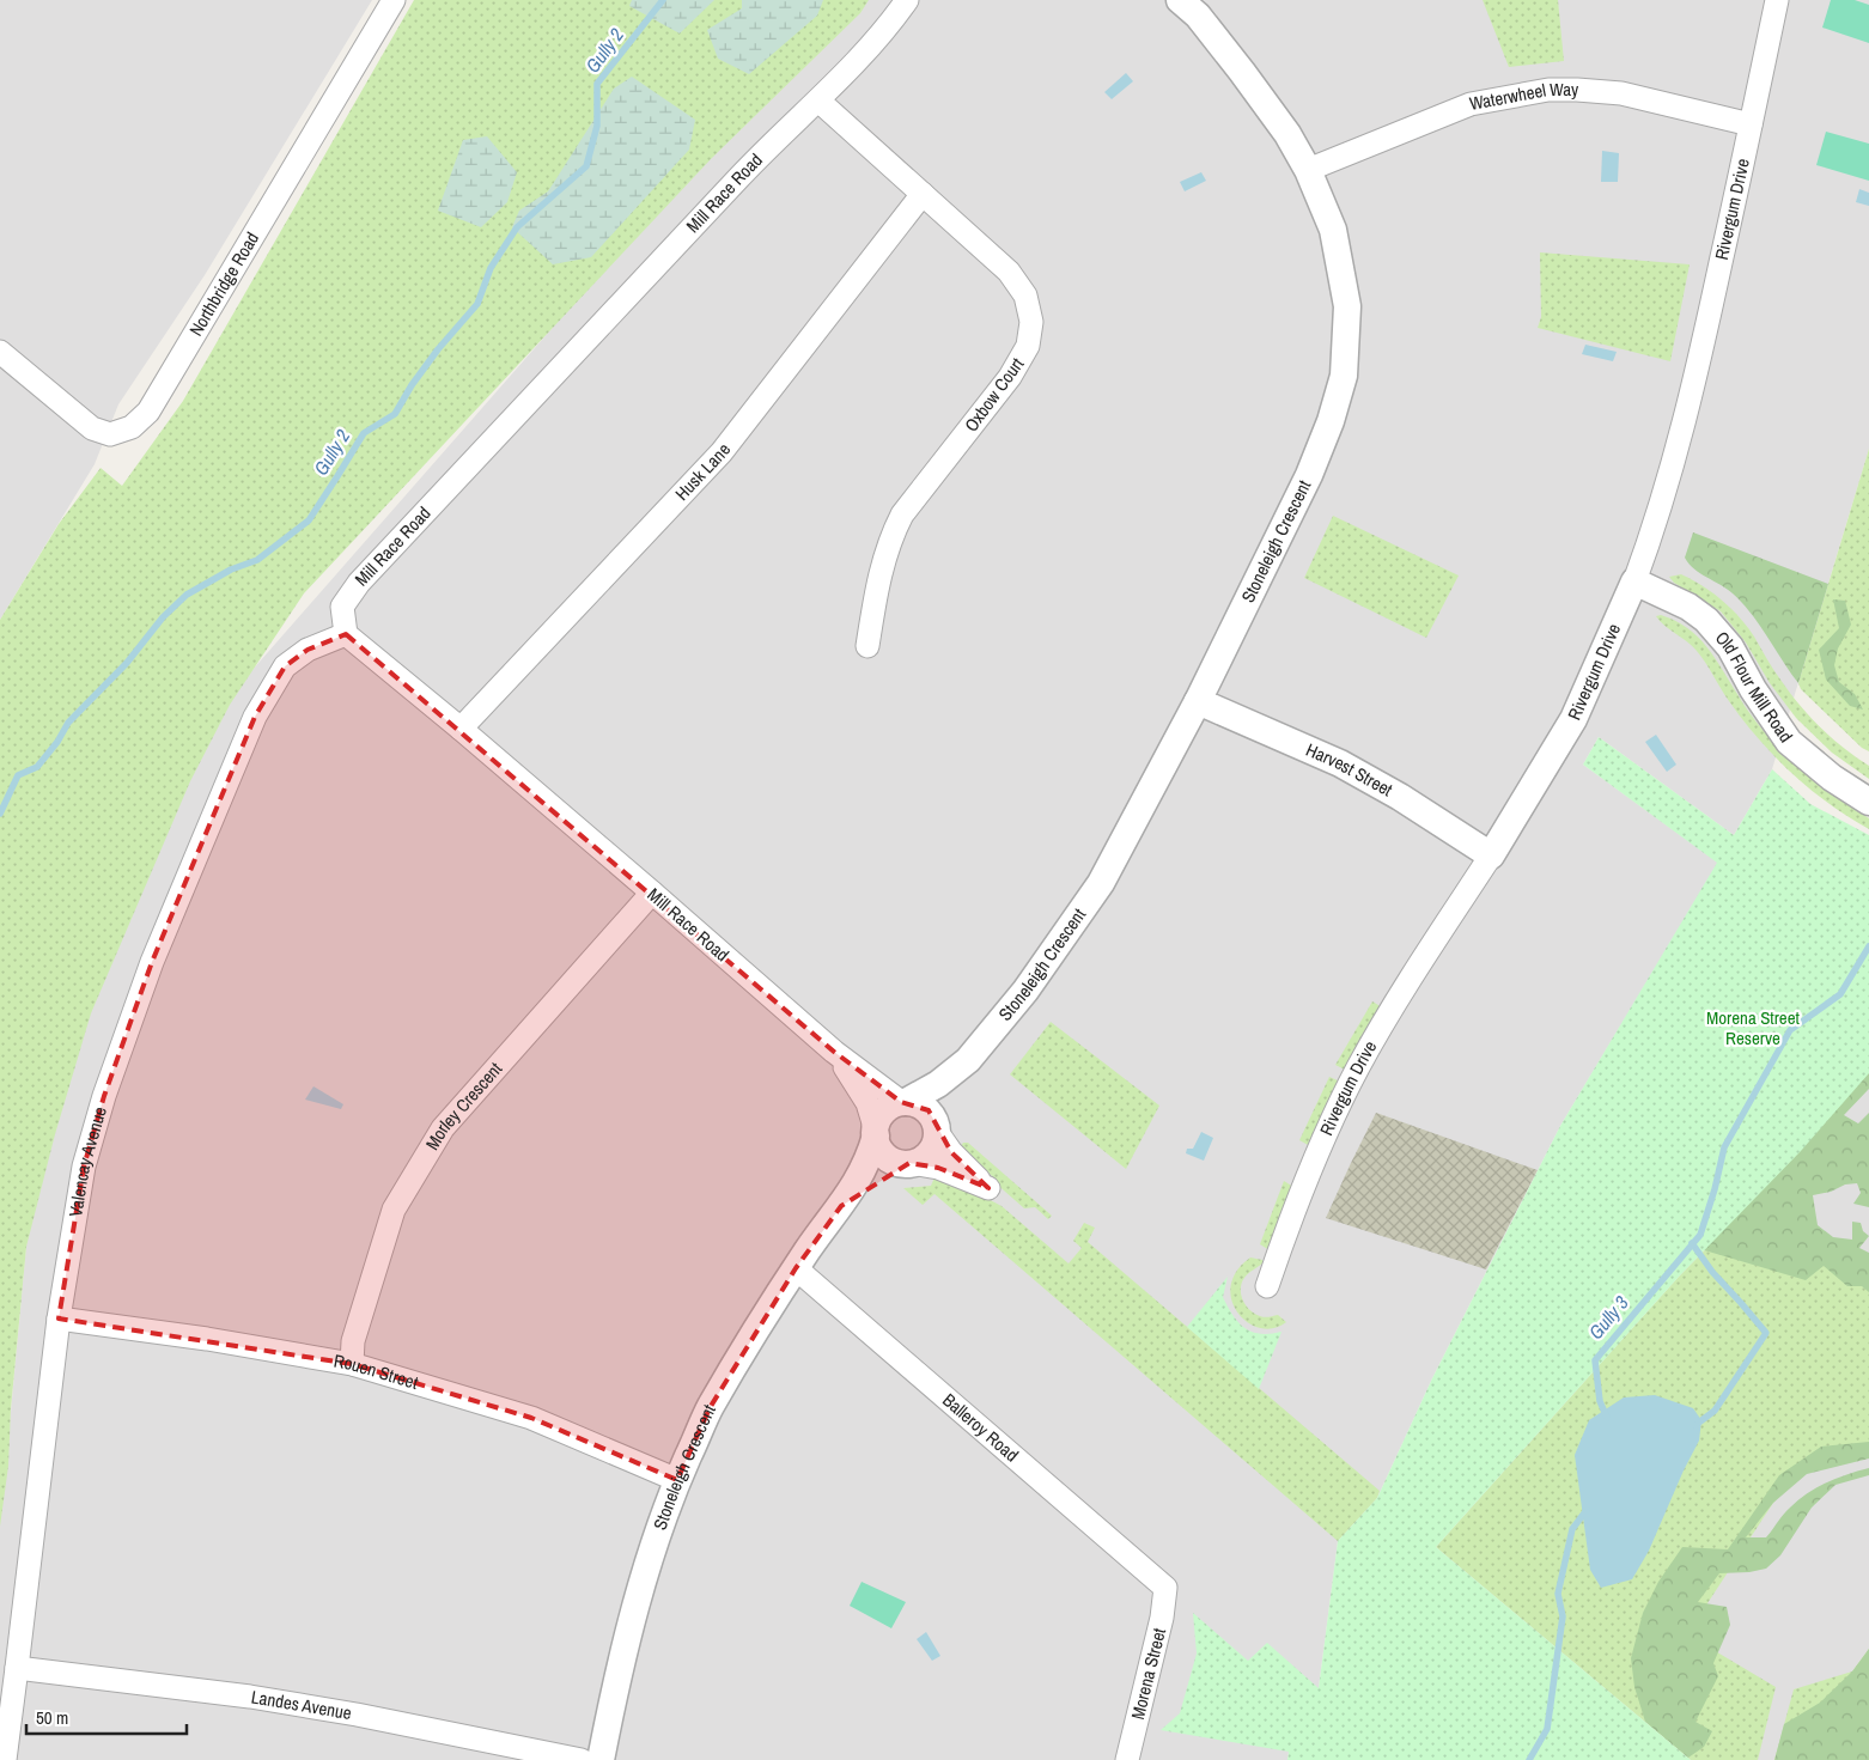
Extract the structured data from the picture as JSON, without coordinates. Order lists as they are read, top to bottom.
{
  "streets": {
    "street": [
      "Waterwheel Way",
      "Mill Race Road",
      "Rivergum Drive",
      "Northbridge Road",
      "Oxbow Court",
      "Husk Lane",
      "Stoneleigh Crescent",
      "Old Flour Mill Road",
      "Harvest Street",
      "Morley Crescent",
      "Valencay Avenue",
      "Rouen Street",
      "Balleroy Road",
      "Morena Street",
      "Landes Avenue"
    ]
  },
  "crossings": [
    ["Waterwheel Way", "Rivergum Drive"],
    ["Waterwheel Way", "Stoneleigh Crescent"],
    ["Mill Race Road", "Oxbow Court"],
    ["Mill Race Road", "Husk Lane"],
    ["Mill Race Road", "Morley Crescent"],
    ["Mill Race Road", "Valencay Avenue"],
    ["Rivergum Drive", "Old Flour Mill Road"],
    ["Rivergum Drive", "Harvest Street"],
    ["Oxbow Court", "Husk Lane"],
    ["Stoneleigh Crescent", "Harvest Street"],
    ["Stoneleigh Crescent", "Rouen Street"],
    ["Stoneleigh Crescent", "Balleroy Road"],
    ["Morley Crescent", "Rouen Street"],
    ["Valencay Avenue", "Rouen Street"],
    ["Valencay Avenue", "Landes Avenue"],
    ["Balleroy Road", "Morena Street"]
  ],
  "water": ["Gully 2", "Gully 3"],
  "parks": ["Morena Street Reserve"],
  "scale_bar": "50 m"
}
